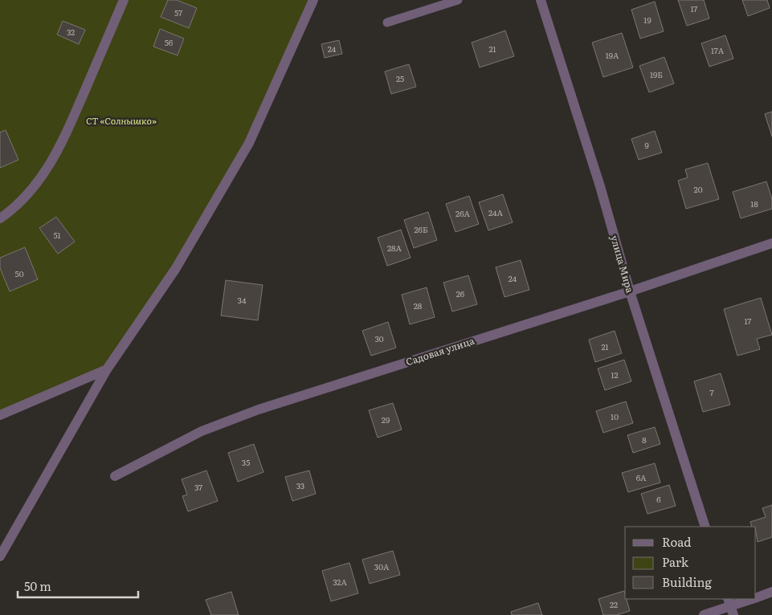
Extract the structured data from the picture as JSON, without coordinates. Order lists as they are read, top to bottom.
{
  "streets": {
    "street": ["улица Мира", "Садовая улица"]
  },
  "crossings": [
    ["улица Мира", "Садовая улица"]
  ],
  "parks": ["СТ «Солнышко»"],
  "house_numbers": [
    "17",
    "57",
    "19",
    "32",
    "56",
    "24",
    "21",
    "17А",
    "19А",
    "19Б",
    "25",
    "9",
    "20",
    "18",
    "24А",
    "26А",
    "26Б",
    "51",
    "28А",
    "50",
    "24",
    "26",
    "34",
    "28",
    "17",
    "30",
    "21",
    "12",
    "7",
    "10",
    "29",
    "8",
    "35",
    "6А",
    "33",
    "37",
    "6",
    "30А",
    "32А",
    "22"
  ],
  "legend": ["Road", "Park", "Building"],
  "scale_bar": "50 m"
}
